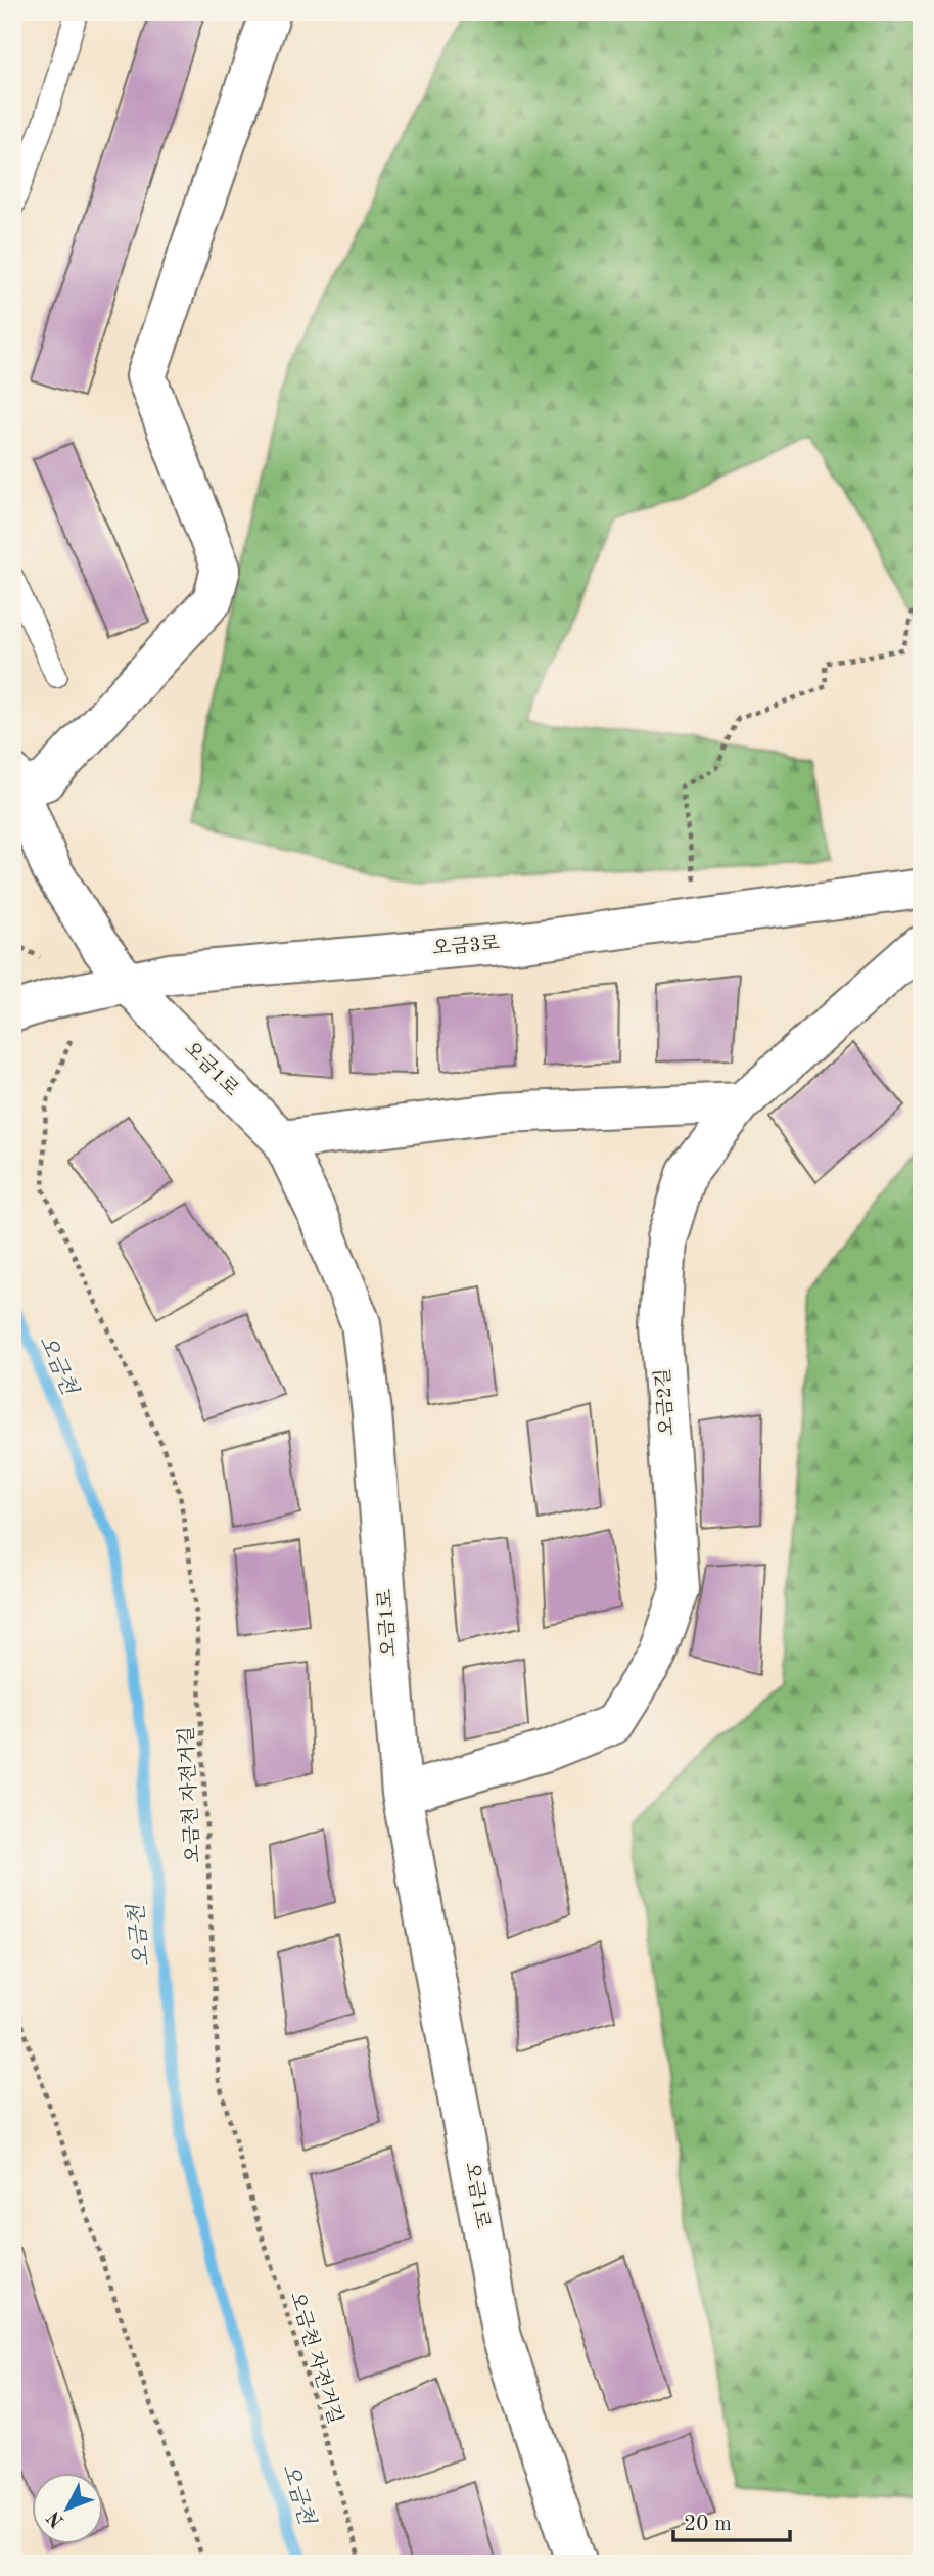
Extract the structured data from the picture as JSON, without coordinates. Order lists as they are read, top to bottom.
{
  "streets": {
    "street": ["오금3로", "오금1로", "오금2길"],
    "path": ["오금천 자전거길"]
  },
  "crossings": [
    ["오금3로", "오금1로"],
    ["오금1로", "오금2길"]
  ],
  "water": ["오금천"],
  "scale_bar": "20 m",
  "north": "bottom left"
}
